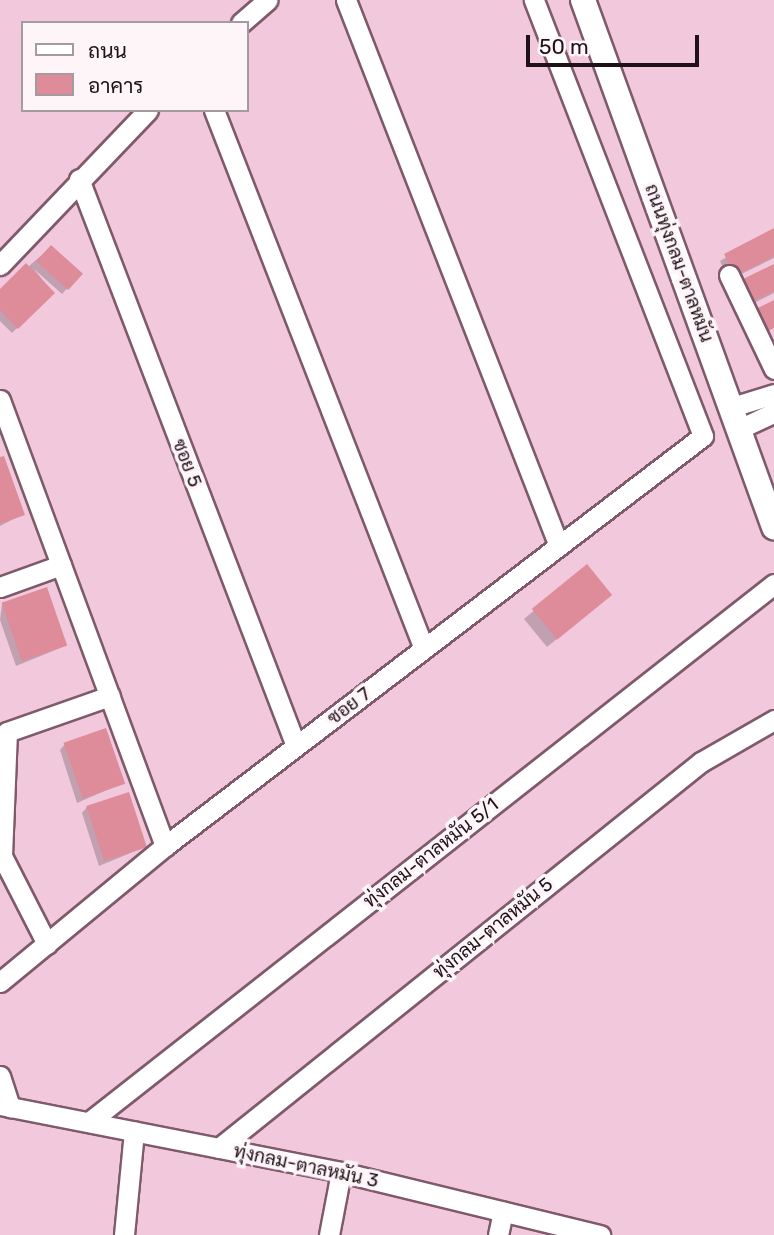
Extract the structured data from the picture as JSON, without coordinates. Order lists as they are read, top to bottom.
{
  "streets": {
    "street": [
      "ถนนทุ่งกลม-ตาลหมัน",
      "ซอย 5",
      "ซอย 7",
      "ทุ่งกลม-ตาลหมัน 5/1",
      "ทุ่งกลม-ตาลหมัน 5",
      "ทุ่งกลม-ตาลหมัน 3"
    ]
  },
  "crossings": [
    ["ซอย 5", "ซอย 7"],
    ["ทุ่งกลม-ตาลหมัน 5/1", "ทุ่งกลม-ตาลหมัน 3"],
    ["ทุ่งกลม-ตาลหมัน 5", "ทุ่งกลม-ตาลหมัน 3"]
  ],
  "legend": ["ถนน", "อาคาร"],
  "scale_bar": "50 m"
}
